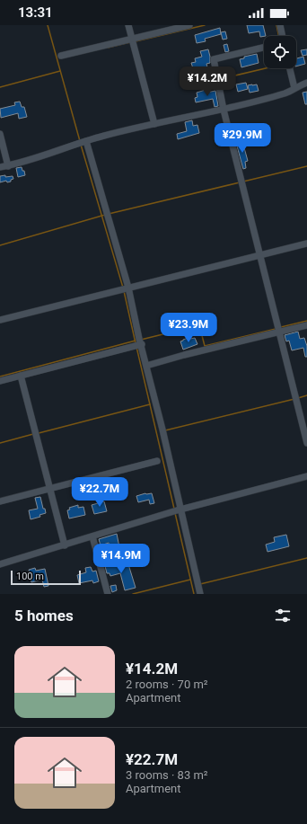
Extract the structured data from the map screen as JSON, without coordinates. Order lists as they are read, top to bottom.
{
  "scale_bar": "100 m",
  "page": {
    "status": "13:31",
    "price": [
      "¥14.2M",
      "¥29.9M",
      "¥23.9M",
      "¥22.7M",
      "¥14.9M"
    ],
    "scale": "100 m",
    "heading": "5 homes",
    "list": [
      {
        "name": "¥14.2M",
        "note": "2 rooms · 70 m² · Apartment"
      },
      {
        "name": "¥22.7M",
        "note": "3 rooms · 83 m² · Apartment"
      }
    ]
  }
}
